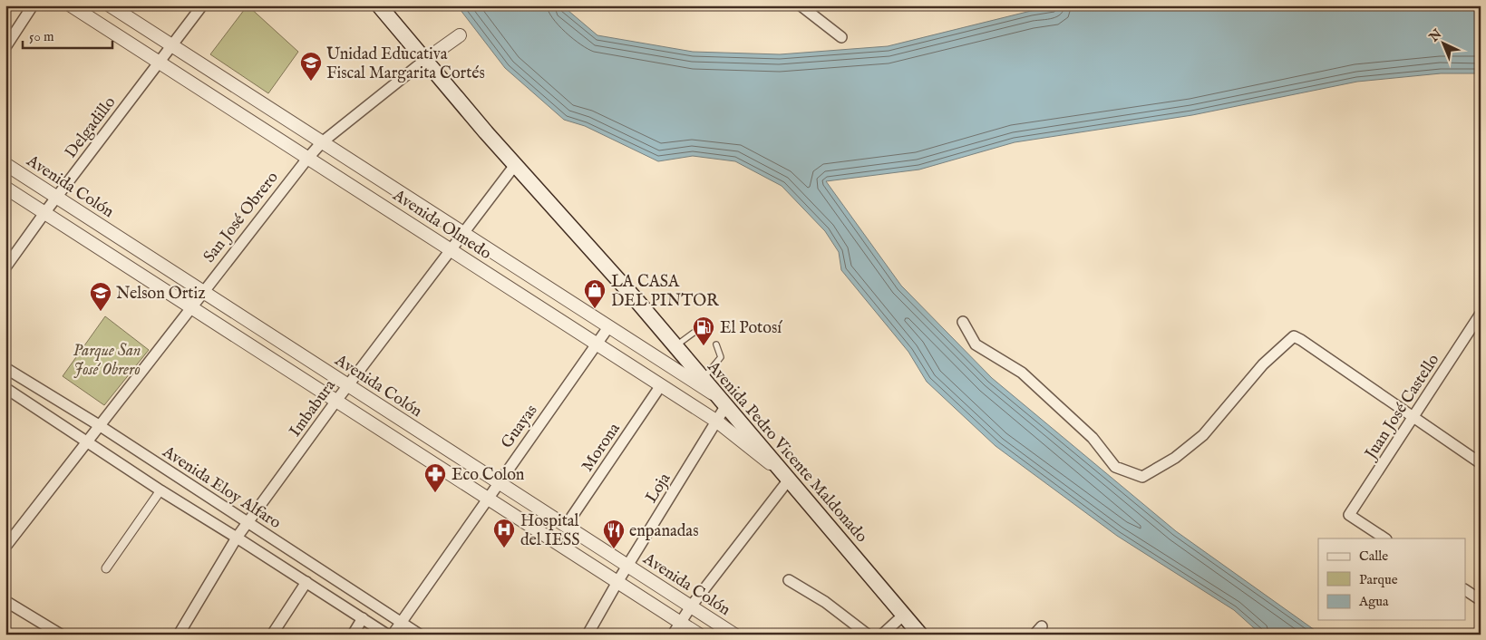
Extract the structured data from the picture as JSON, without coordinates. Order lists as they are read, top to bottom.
{
  "streets": {
    "main road": ["Avenida Pedro Vicente Maldonado"],
    "street": [
      "Delgadillo",
      "Avenida Colón",
      "San José Obrero",
      "Avenida Olmedo",
      "Juan José Castello",
      "Imbabura",
      "Guayas",
      "Morona",
      "Avenida Eloy Alfaro",
      "Loja"
    ]
  },
  "crossings": [
    ["Delgadillo", "Avenida Colón"],
    ["Delgadillo", "Avenida Olmedo"],
    ["Avenida Colón", "San José Obrero"],
    ["Avenida Colón", "Imbabura"],
    ["Avenida Colón", "Guayas"],
    ["Avenida Colón", "Morona"],
    ["Avenida Colón", "Loja"],
    ["San José Obrero", "Avenida Olmedo"],
    ["San José Obrero", "Avenida Pedro Vicente Maldonado"],
    ["San José Obrero", "Avenida Eloy Alfaro"],
    ["Avenida Olmedo", "Imbabura"],
    ["Avenida Olmedo", "Guayas"],
    ["Avenida Olmedo", "Morona"],
    ["Avenida Olmedo", "Avenida Pedro Vicente Maldonado"],
    ["Avenida Olmedo", "Loja"],
    ["Imbabura", "Avenida Pedro Vicente Maldonado"],
    ["Imbabura", "Avenida Eloy Alfaro"],
    ["Guayas", "Avenida Eloy Alfaro"],
    ["Avenida Pedro Vicente Maldonado", "Loja"]
  ],
  "parks": ["Parque San José Obrero"],
  "places": {
    "school or university": ["Unidad Educativa Fiscal Margarita Cortés", "Nelson Ortiz"],
    "shop": ["LA CASA DEL PINTOR"],
    "fuel station": ["El Potosí"],
    "pharmacy": ["Eco Colon"],
    "hospital": ["Hospital del IESS"],
    "restaurant": ["enpanadas"]
  },
  "legend": ["Calle", "Parque", "Agua"],
  "scale_bar": "50 m",
  "north": "top left"
}
